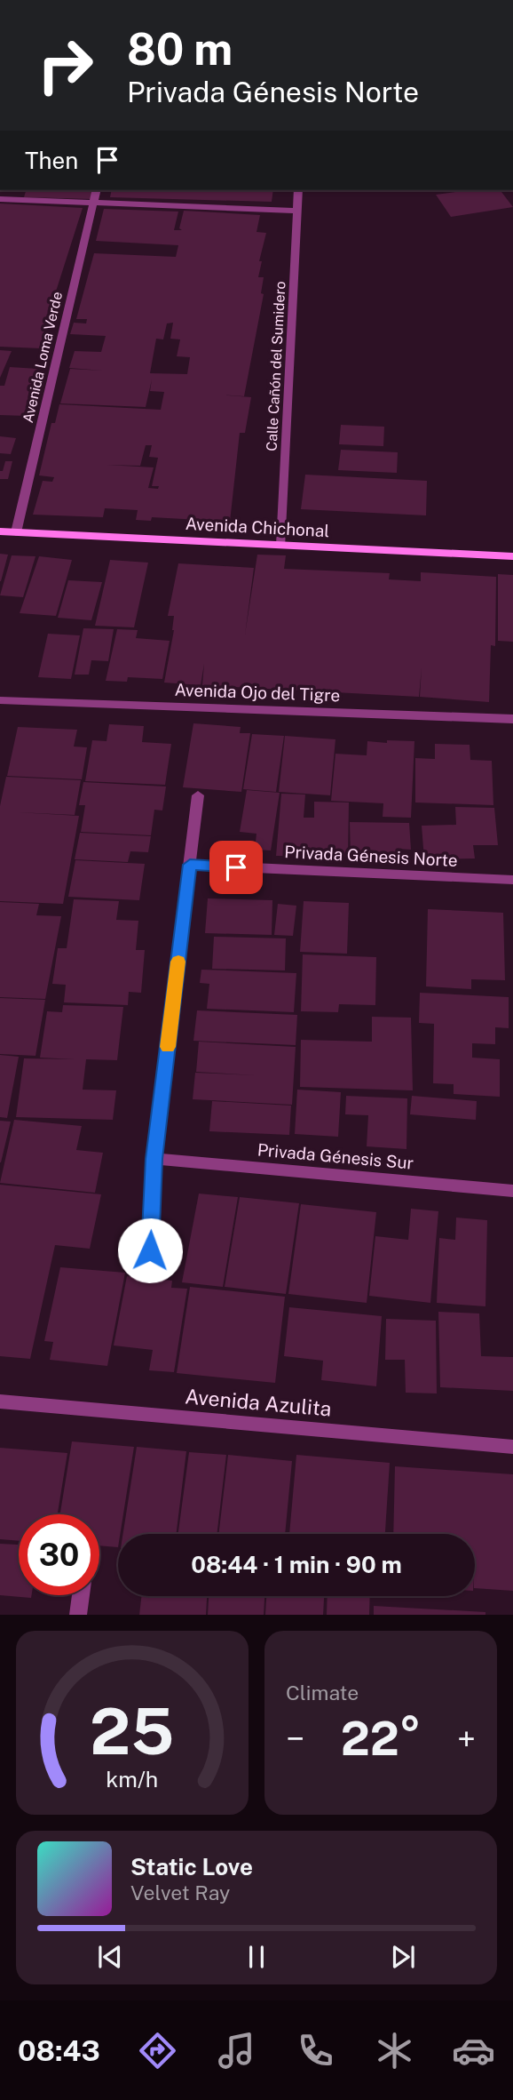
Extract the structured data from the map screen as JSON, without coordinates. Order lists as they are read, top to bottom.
{
  "streets": {
    "street": [
      "Avenida Loma Verde",
      "Calle Cañón del Sumidero",
      "Avenida Chichonal",
      "Avenida Ojo del Tigre",
      "Privada Génesis Norte",
      "Privada Génesis Sur",
      "Avenida Azulita"
    ]
  },
  "crossings": [
    ["Avenida Loma Verde", "Avenida Chichonal"],
    ["Calle Cañón del Sumidero", "Avenida Chichonal"]
  ],
  "page": {
    "turn": ["80 m", "Privada Génesis Norte"],
    "then": "Then",
    "limit": "30",
    "trip": "08:44 · 1 min · 90 m",
    "tile": "Climate",
    "heat": ["−", "22°", "+"],
    "song": ["Static Love", "Velvet Ray"],
    "tabs": "08:43",
    "gauge": ["25", "km/h"]
  }
}
